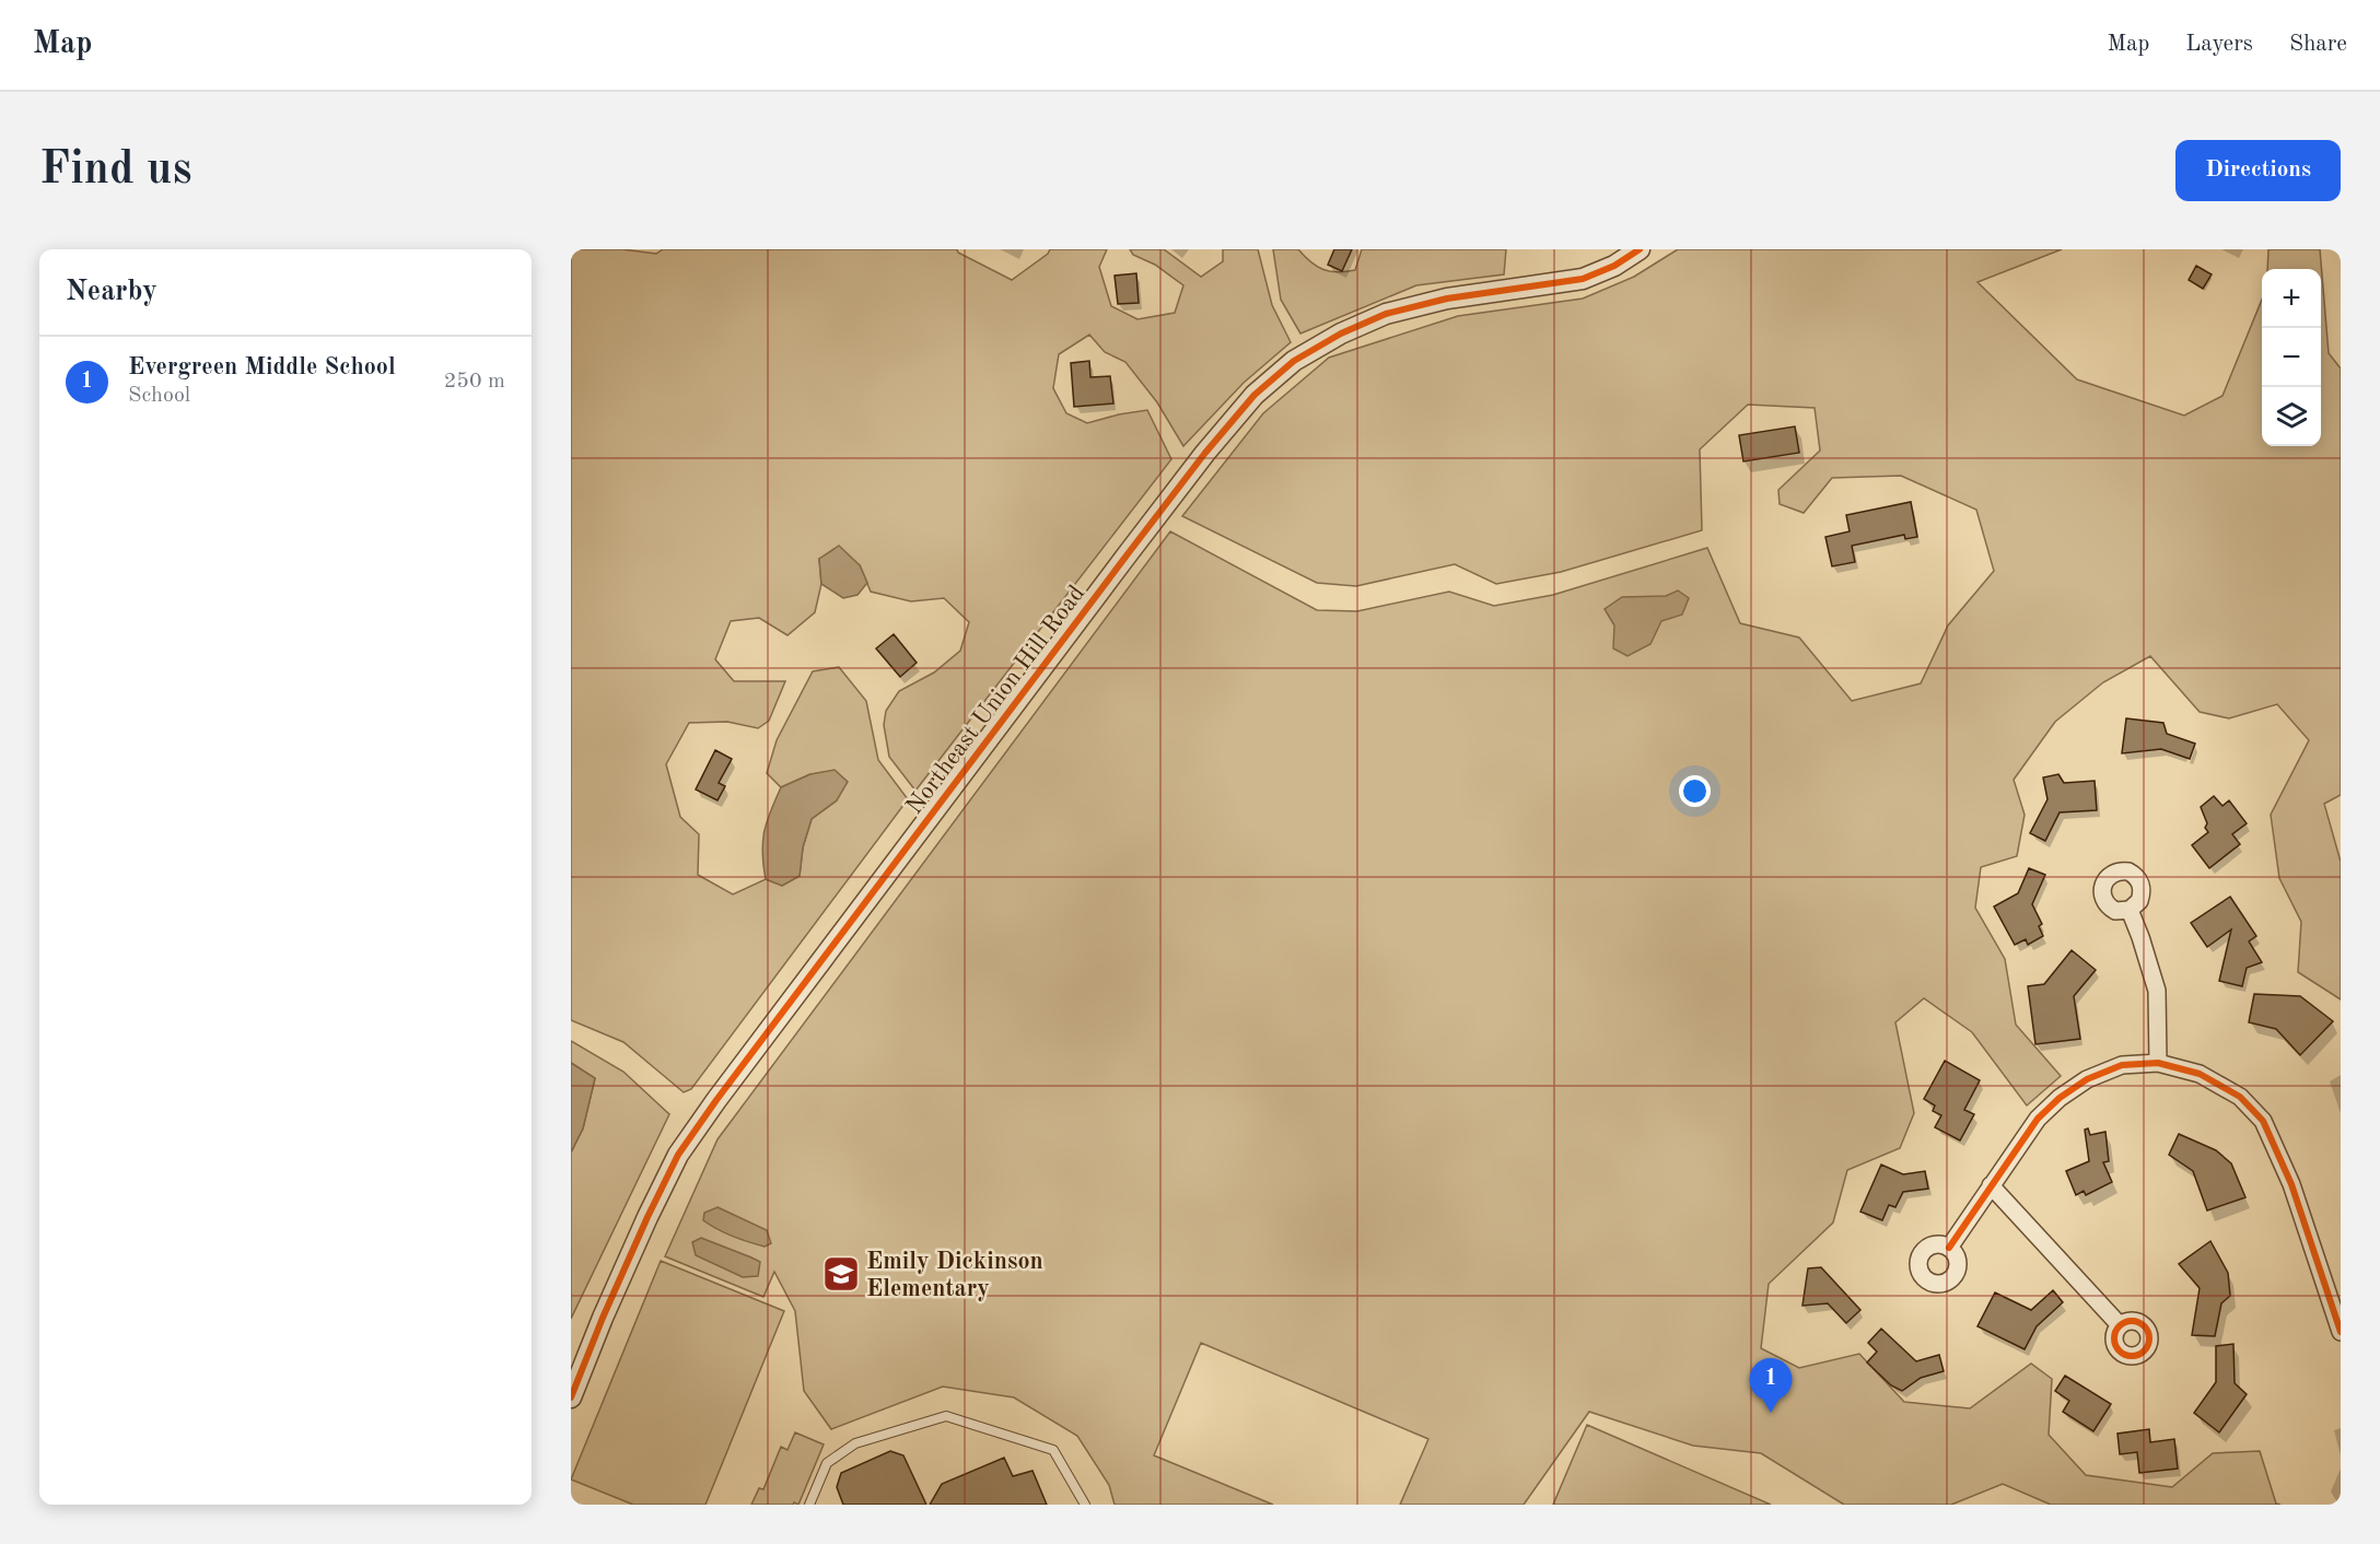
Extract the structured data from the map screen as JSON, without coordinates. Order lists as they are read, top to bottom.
{
  "streets": {
    "street": ["Northeast Union Hill Road"]
  },
  "places": {
    "school or university": ["Emily Dickinson Elementary"]
  },
  "page": {
    "header": "Map",
    "nav": ["Map", "Layers", "Share"],
    "buttons": "Directions",
    "title": "Find us",
    "heading": "Nearby",
    "map_buttons": ["+", "−"],
    "list": [
      {
        "mark": "1",
        "name": "Evergreen Middle School",
        "note": "School",
        "value": "250 m"
      }
    ],
    "pins": "1"
  }
}
